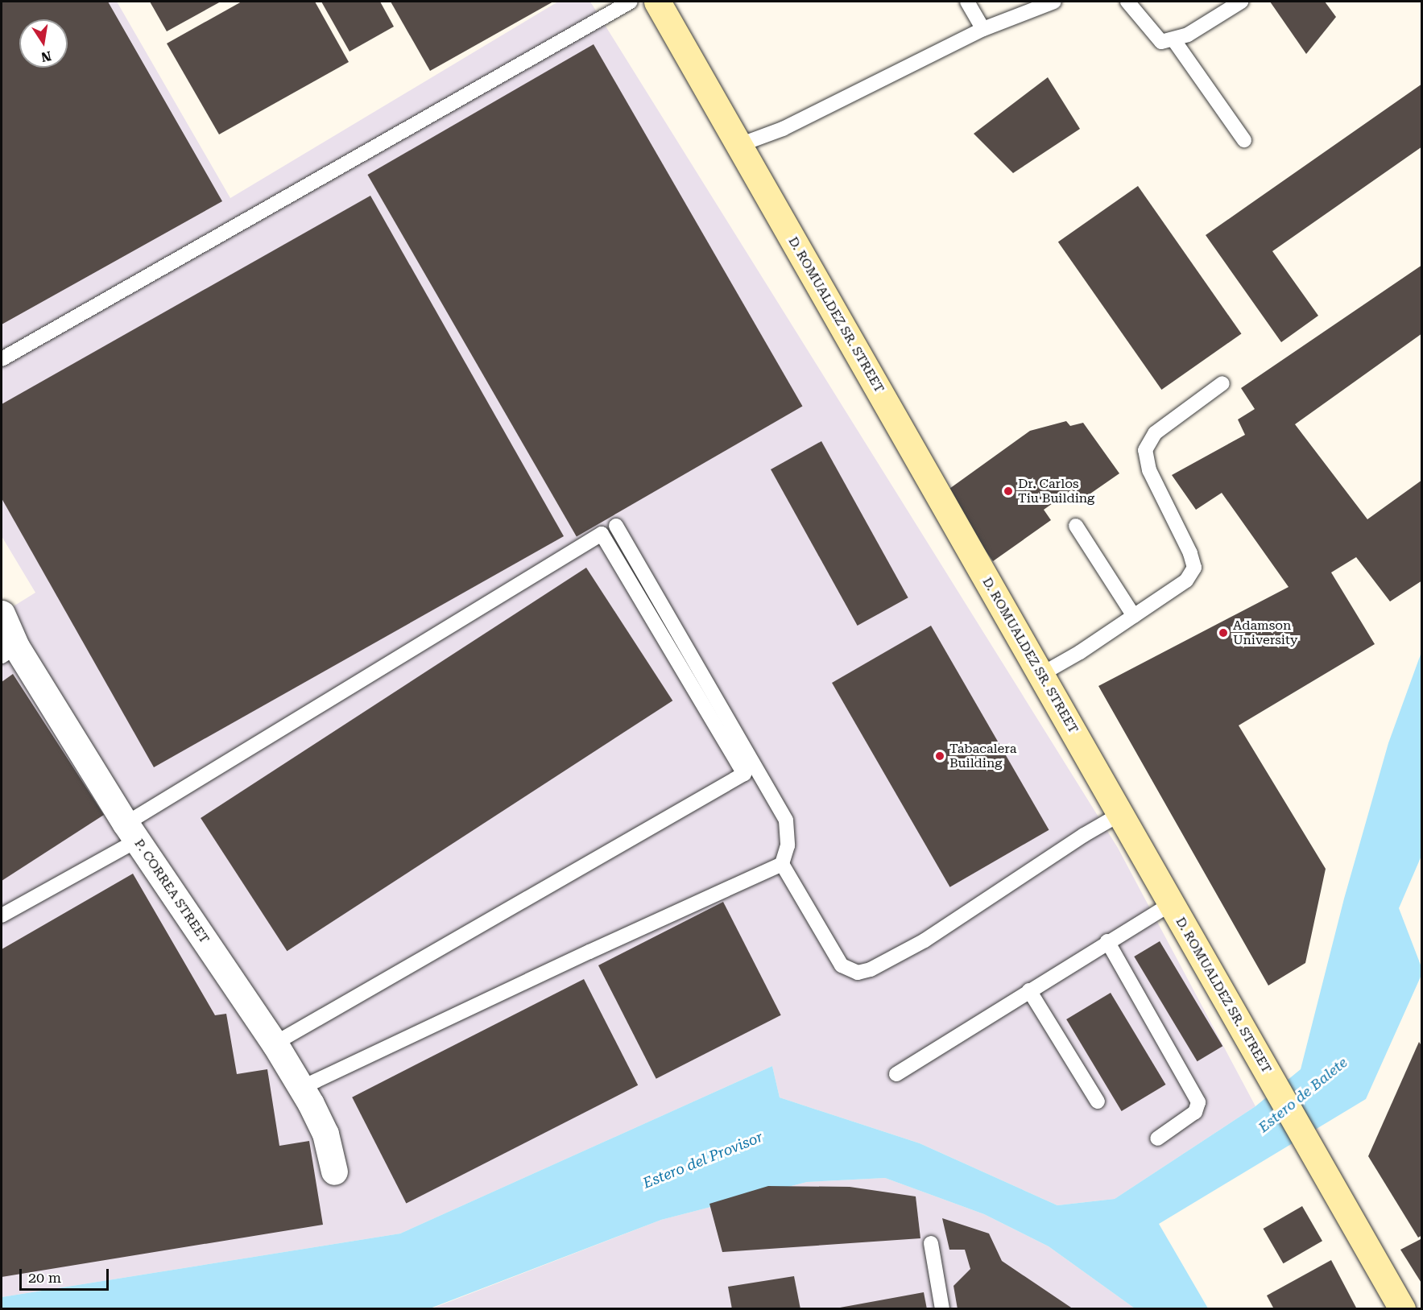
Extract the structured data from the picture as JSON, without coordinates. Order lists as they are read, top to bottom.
{
  "streets": {
    "main road": ["D. ROMUALDEZ SR. STREET"],
    "street": ["P. CORREA STREET"]
  },
  "water": ["Estero de Balete", "Estero del Provisor"],
  "places": ["Dr. Carlos Tiu Building", "Adamson University", "Tabacalera Building"],
  "scale_bar": "20 m",
  "north": "bottom"
}
